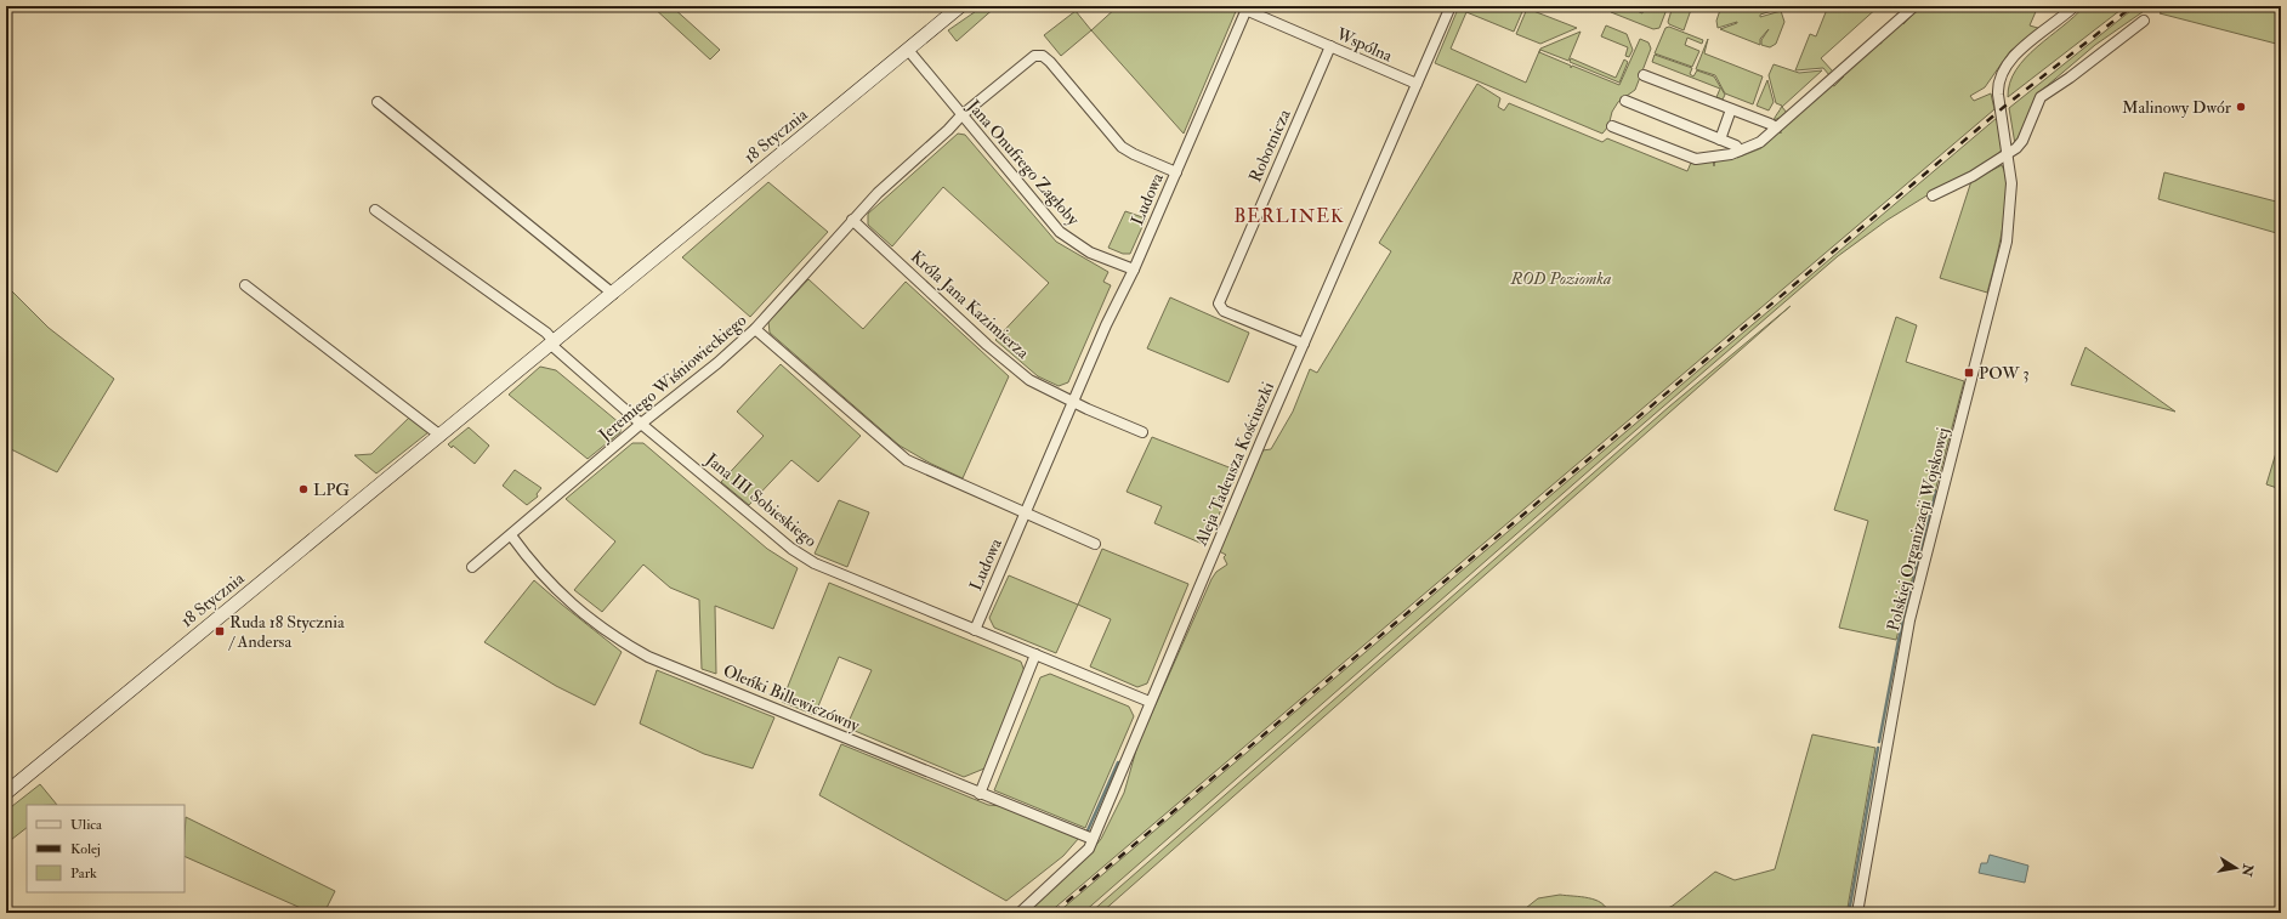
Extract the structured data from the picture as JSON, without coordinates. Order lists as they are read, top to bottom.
{
  "streets": {
    "main road": ["18 Stycznia"],
    "street": [
      "Wspólna",
      "Robotnicza",
      "Jana Onufrego Zagłoby",
      "Ludowa",
      "Króla Jana Kazimierza",
      "Jeremiego Wiśniowieckiego",
      "Aleja Tadeusza Kościuszki",
      "Jana III Sobieskiego",
      "Polskiej Organizacji Wojskowej",
      "Oleńki Billewiczówny"
    ]
  },
  "crossings": [
    ["Wspólna", "Robotnicza"],
    ["Wspólna", "Ludowa"],
    ["Wspólna", "Aleja Tadeusza Kościuszki"],
    ["18 Stycznia", "Jana Onufrego Zagłoby"],
    ["18 Stycznia", "Jana III Sobieskiego"],
    ["Robotnicza", "Aleja Tadeusza Kościuszki"],
    ["Jana Onufrego Zagłoby", "Ludowa"],
    ["Jana Onufrego Zagłoby", "Jeremiego Wiśniowieckiego"],
    ["Ludowa", "Króla Jana Kazimierza"],
    ["Ludowa", "Jeremiego Wiśniowieckiego"],
    ["Ludowa", "Jana III Sobieskiego"],
    ["Króla Jana Kazimierza", "Jeremiego Wiśniowieckiego"],
    ["Jeremiego Wiśniowieckiego", "Jana III Sobieskiego"],
    ["Jeremiego Wiśniowieckiego", "Oleńki Billewiczówny"],
    ["Aleja Tadeusza Kościuszki", "Jana III Sobieskiego"],
    ["Aleja Tadeusza Kościuszki", "Oleńki Billewiczówny"]
  ],
  "districts": ["BERLINEK"],
  "parks": ["ROD Poziomka"],
  "places": {
    "other": ["Malinowy Dwór", "LPG"],
    "transit": ["POW 3", "Ruda 18 Stycznia / Andersa"]
  },
  "legend": ["Ulica", "Kolej", "Park"],
  "north": "right"
}
